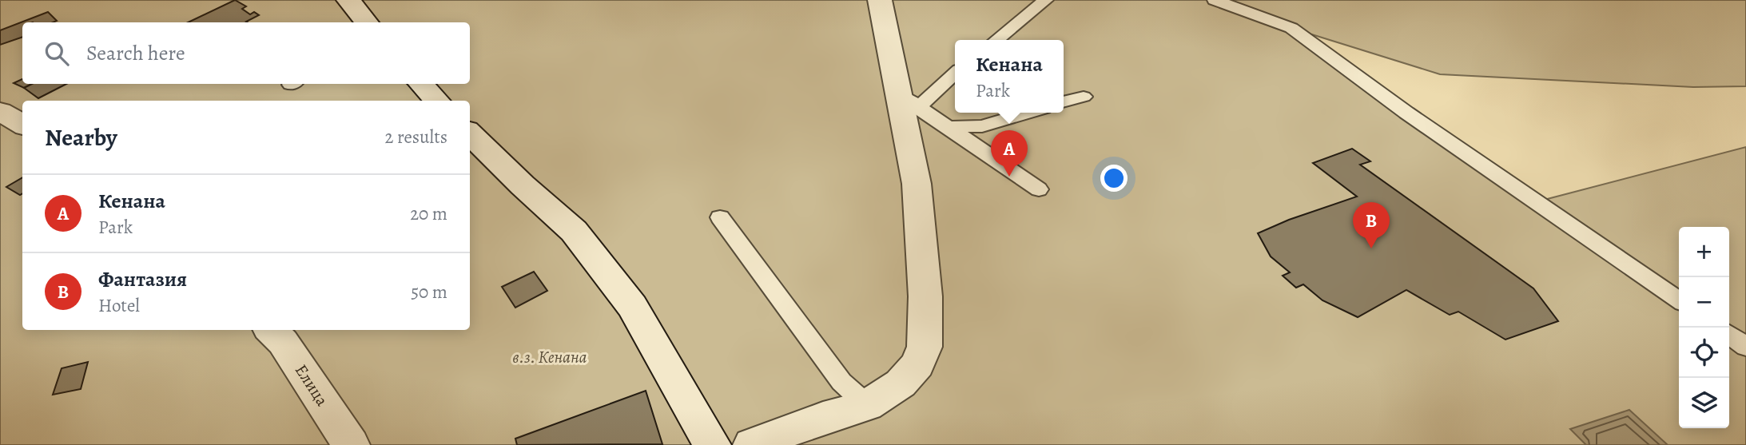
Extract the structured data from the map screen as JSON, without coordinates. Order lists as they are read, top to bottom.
{
  "streets": {
    "street": ["Елица"]
  },
  "parks": ["в.з. Кенана"],
  "page": {
    "search": "Search here",
    "popup": ["Кенана", "Park"],
    "heading": ["Nearby", "2 results"],
    "pins": ["A", "B"],
    "list": [
      {
        "mark": "A",
        "name": "Кенана",
        "note": "Park",
        "value": "20 m"
      },
      {
        "mark": "B",
        "name": "Фантазия",
        "note": "Hotel",
        "value": "50 m"
      }
    ],
    "map_buttons": ["+", "−"]
  }
}
